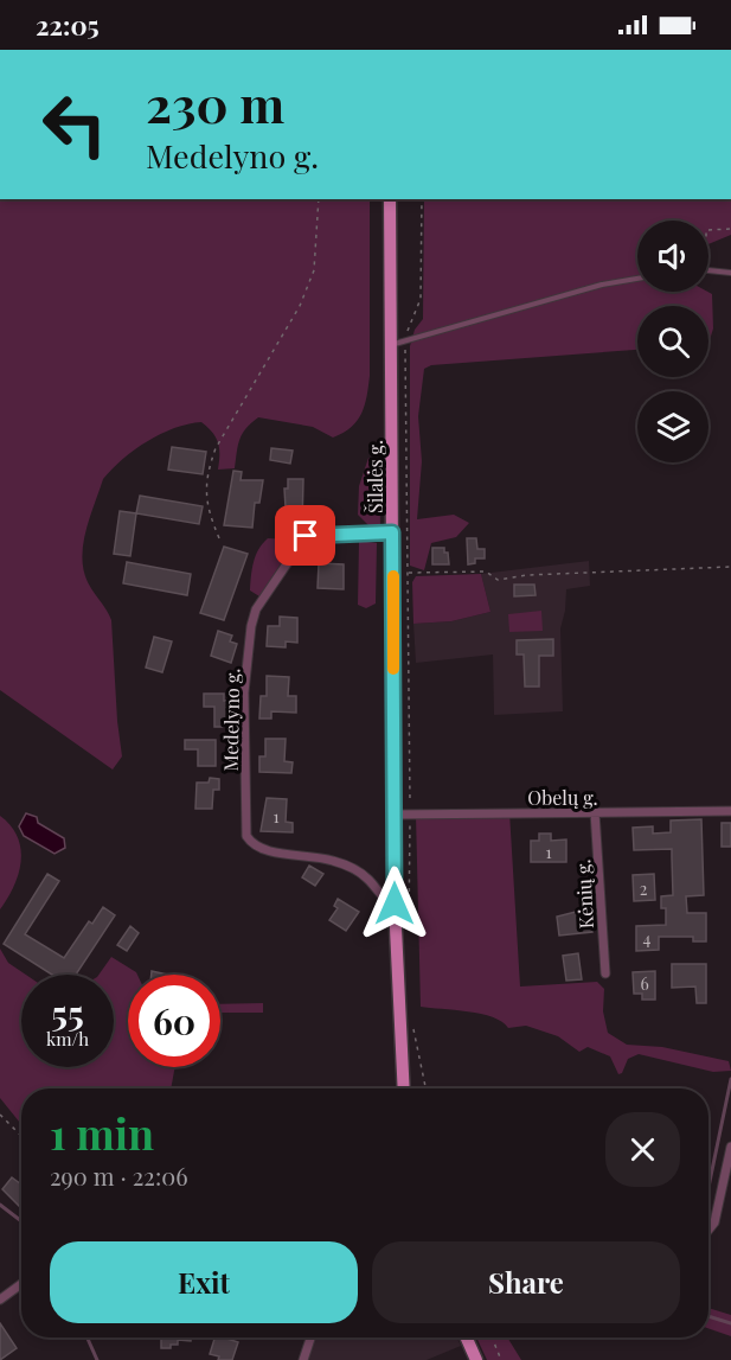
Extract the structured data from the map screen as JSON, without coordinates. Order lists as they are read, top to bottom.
{
  "streets": {
    "main road": ["Šilalės g."],
    "street": ["Medelyno g.", "Obelų g.", "Kėnių g."]
  },
  "crossings": [
    ["Šilalės g.", "Medelyno g."],
    ["Šilalės g.", "Obelų g."],
    ["Obelų g.", "Kėnių g."]
  ],
  "house_numbers": [
    "1",
    "1",
    "2",
    "4",
    "6"
  ],
  "page": {
    "status": "22:05",
    "turn": ["230 m", "Medelyno g."],
    "speed": "55 km/h",
    "limit": "60",
    "heading": ["1 min", "290 m · 22:06"],
    "buttons": ["Exit", "Share"]
  }
}
